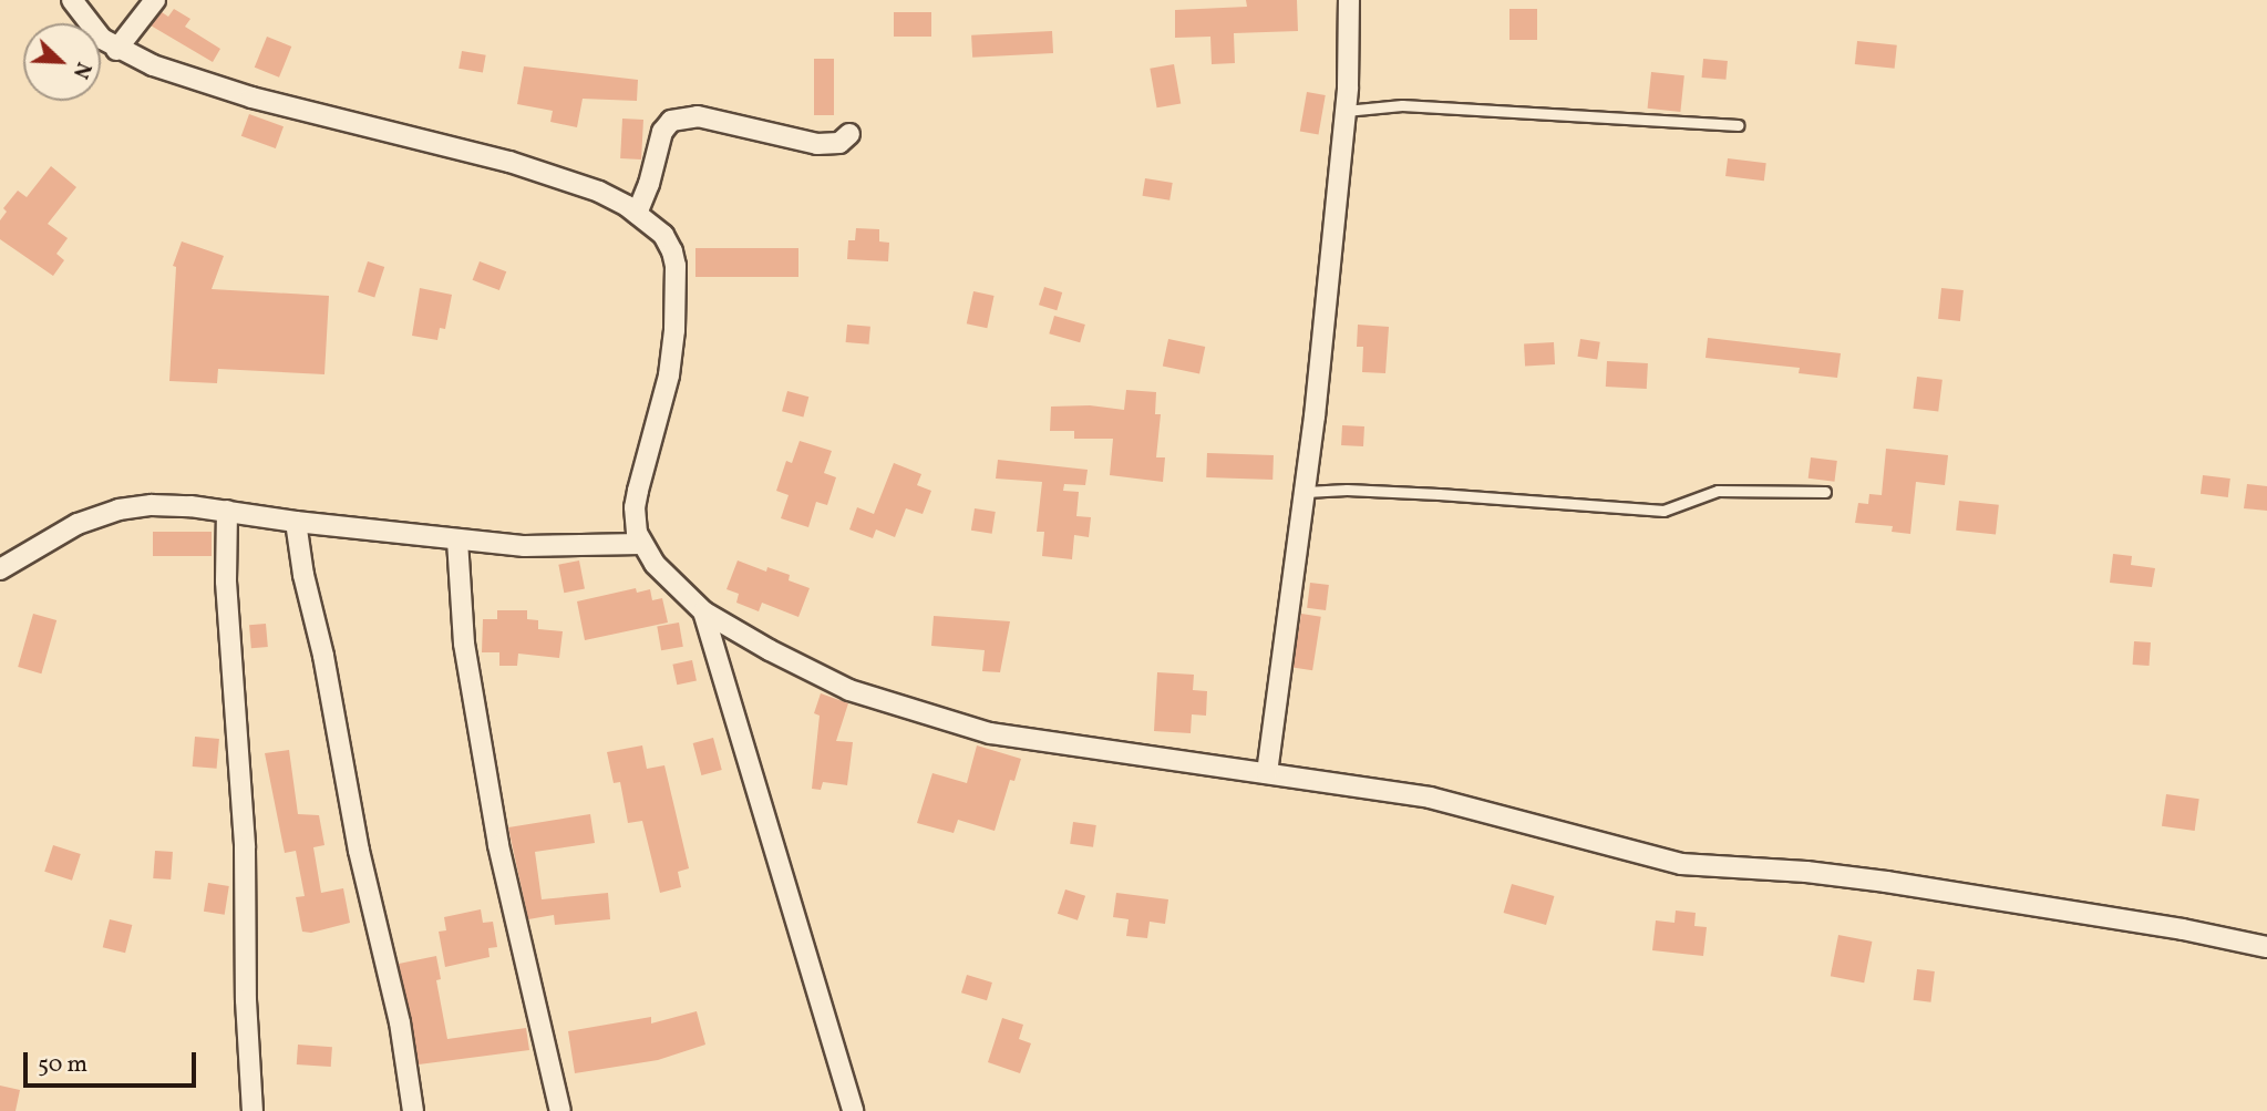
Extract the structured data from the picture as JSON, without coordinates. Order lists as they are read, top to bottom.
{
  "scale_bar": "50 m",
  "north": "bottom right"
}
